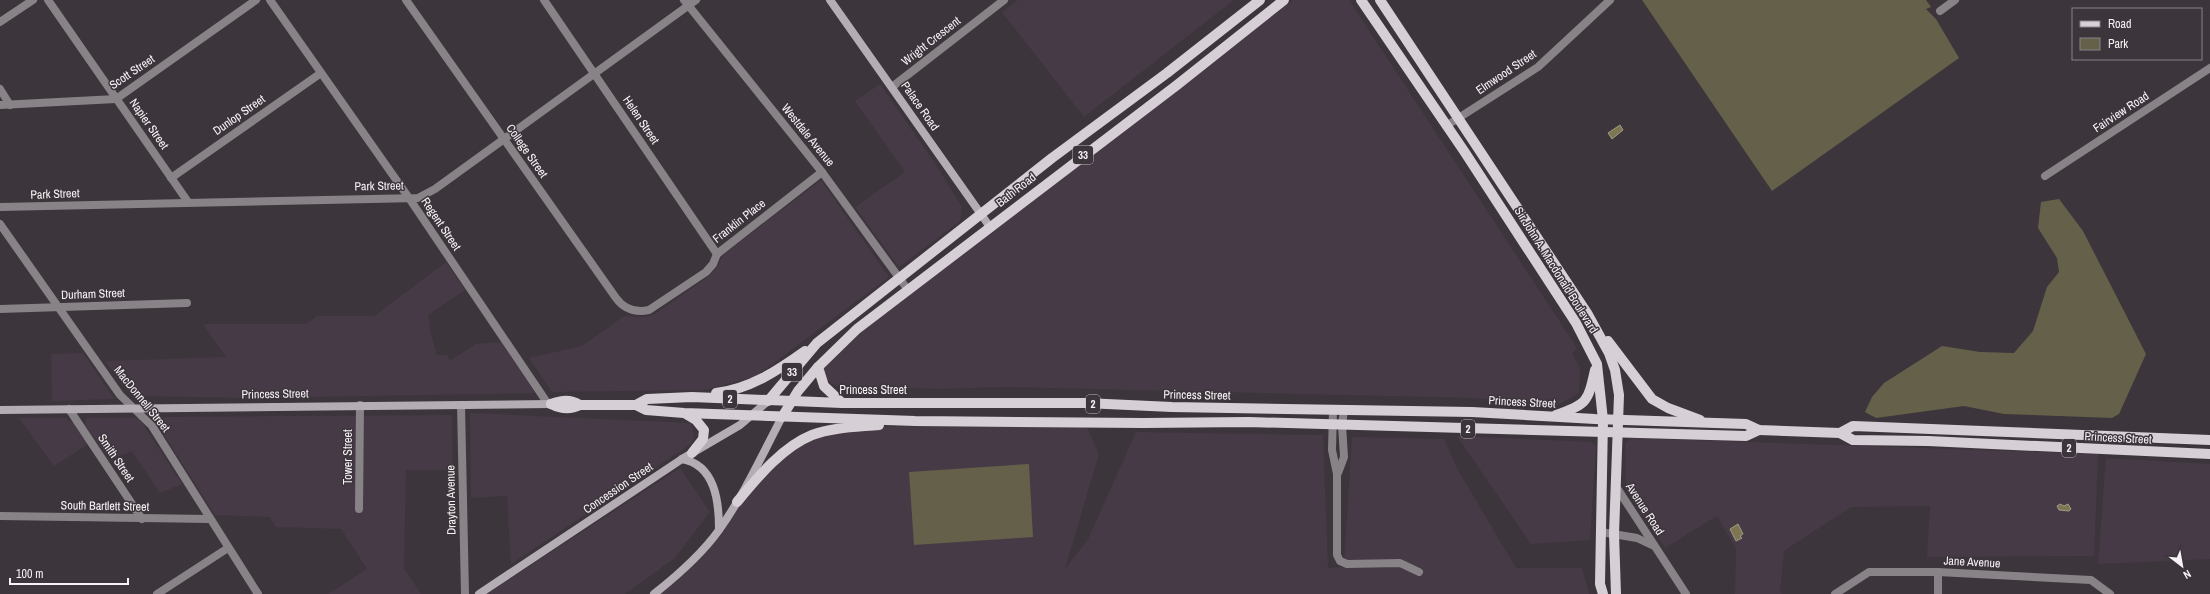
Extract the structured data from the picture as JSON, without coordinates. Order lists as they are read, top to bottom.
{
  "streets": {
    "main road": [
      "Palace Road",
      "33",
      "Bath Road",
      "Sir John A. Macdonald Boulevard",
      "Princess Street",
      "2",
      "Concession Street"
    ],
    "street": [
      "Wright Crescent",
      "Scott Street",
      "Elmwood Street",
      "Fairview Road",
      "Dunlop Street",
      "Helen Street",
      "Napier Street",
      "Westdale Avenue",
      "College Street",
      "Park Street",
      "Franklin Place",
      "Regent Street",
      "Durham Street",
      "MacDonnell Street",
      "Tower Street",
      "Smith Street",
      "Drayton Avenue",
      "South Bartlett Street",
      "Avenue Road",
      "Jane Avenue"
    ]
  },
  "crossings": [
    ["Wright Crescent", "Palace Road"],
    ["Scott Street", "Napier Street"],
    ["Elmwood Street", "Sir John A. Macdonald Boulevard"],
    ["Palace Road", "Bath Road"],
    ["Dunlop Street", "Napier Street"],
    ["Dunlop Street", "Regent Street"],
    ["Helen Street", "Park Street"],
    ["Helen Street", "Franklin Place"],
    ["Napier Street", "Park Street"],
    ["Westdale Avenue", "Park Street"],
    ["Westdale Avenue", "Bath Road"],
    ["Westdale Avenue", "Franklin Place"],
    ["College Street", "Park Street"],
    ["College Street", "Franklin Place"],
    ["Park Street", "Regent Street"],
    ["Bath Road", "Princess Street"],
    ["Bath Road", "Concession Street"],
    ["Regent Street", "Princess Street"],
    ["Sir John A. Macdonald Boulevard", "Princess Street"],
    ["Sir John A. Macdonald Boulevard", "Avenue Road"],
    ["Durham Street", "MacDonnell Street"],
    ["Princess Street", "MacDonnell Street"],
    ["Princess Street", "Tower Street"],
    ["Princess Street", "Smith Street"],
    ["Princess Street", "Concession Street"],
    ["Princess Street", "Drayton Avenue"],
    ["MacDonnell Street", "South Bartlett Street"],
    ["Smith Street", "South Bartlett Street"]
  ],
  "legend": ["Road", "Park"],
  "scale_bar": "100 m",
  "north": "bottom right"
}
